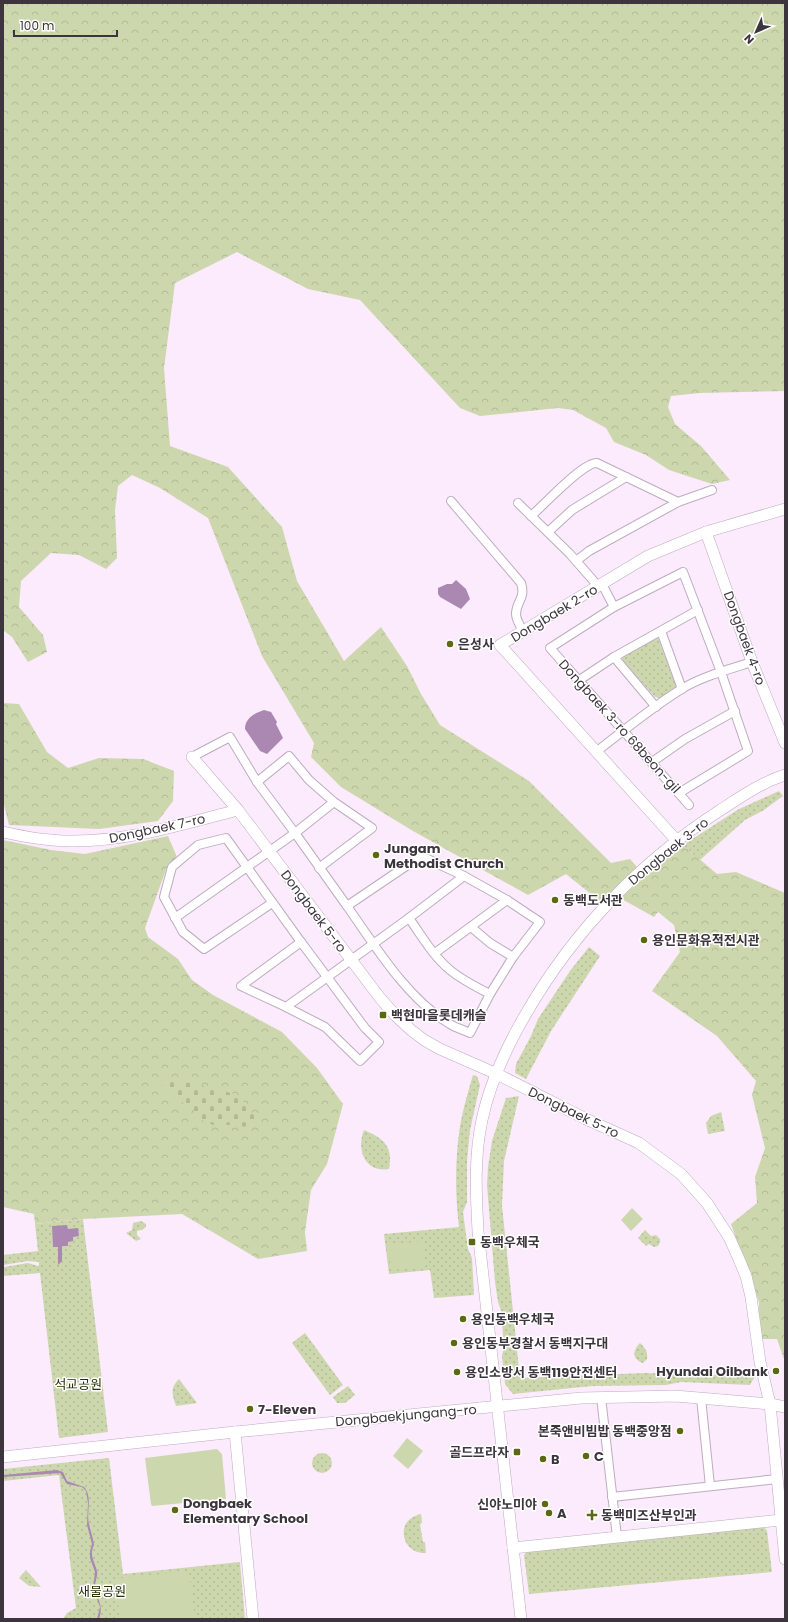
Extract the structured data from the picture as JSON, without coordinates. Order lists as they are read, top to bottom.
{
  "streets": {
    "street": [
      "Dongbaek 2-ro",
      "Dongbaek 4-ro",
      "Dongbaek 3-ro 68beon-gil",
      "Dongbaek 7-ro",
      "Dongbaek 3-ro",
      "Dongbaek 5-ro",
      "Dongbaekjungang-ro"
    ]
  },
  "crossings": [
    ["Dongbaek 2-ro", "Dongbaek 4-ro"],
    ["Dongbaek 2-ro", "Dongbaek 3-ro"],
    ["Dongbaek 7-ro", "Dongbaek 5-ro"],
    ["Dongbaek 3-ro", "Dongbaek 5-ro"],
    ["Dongbaek 3-ro", "Dongbaekjungang-ro"],
    ["Dongbaek 5-ro", "Dongbaekjungang-ro"]
  ],
  "parks": ["석교공원", "새물공원"],
  "places": {
    "other": [
      "은성사",
      "Jungam Methodist Church",
      "동백도서관",
      "용인문화유적전시관",
      "용인동백우체국",
      "용인동부경찰서 동백지구대",
      "Hyundai Oilbank",
      "용인소방서 동백119안전센터",
      "7-Eleven",
      "본죽앤비빔밥 동백중앙점",
      "C",
      "B",
      "신야노미야",
      "Dongbaek Elementary School",
      "A"
    ],
    "transit": ["백현마을롯데캐슬", "동백우체국", "골드프라자"],
    "health": ["동백미즈산부인과"]
  },
  "scale_bar": "100 m",
  "north": "bottom left"
}
